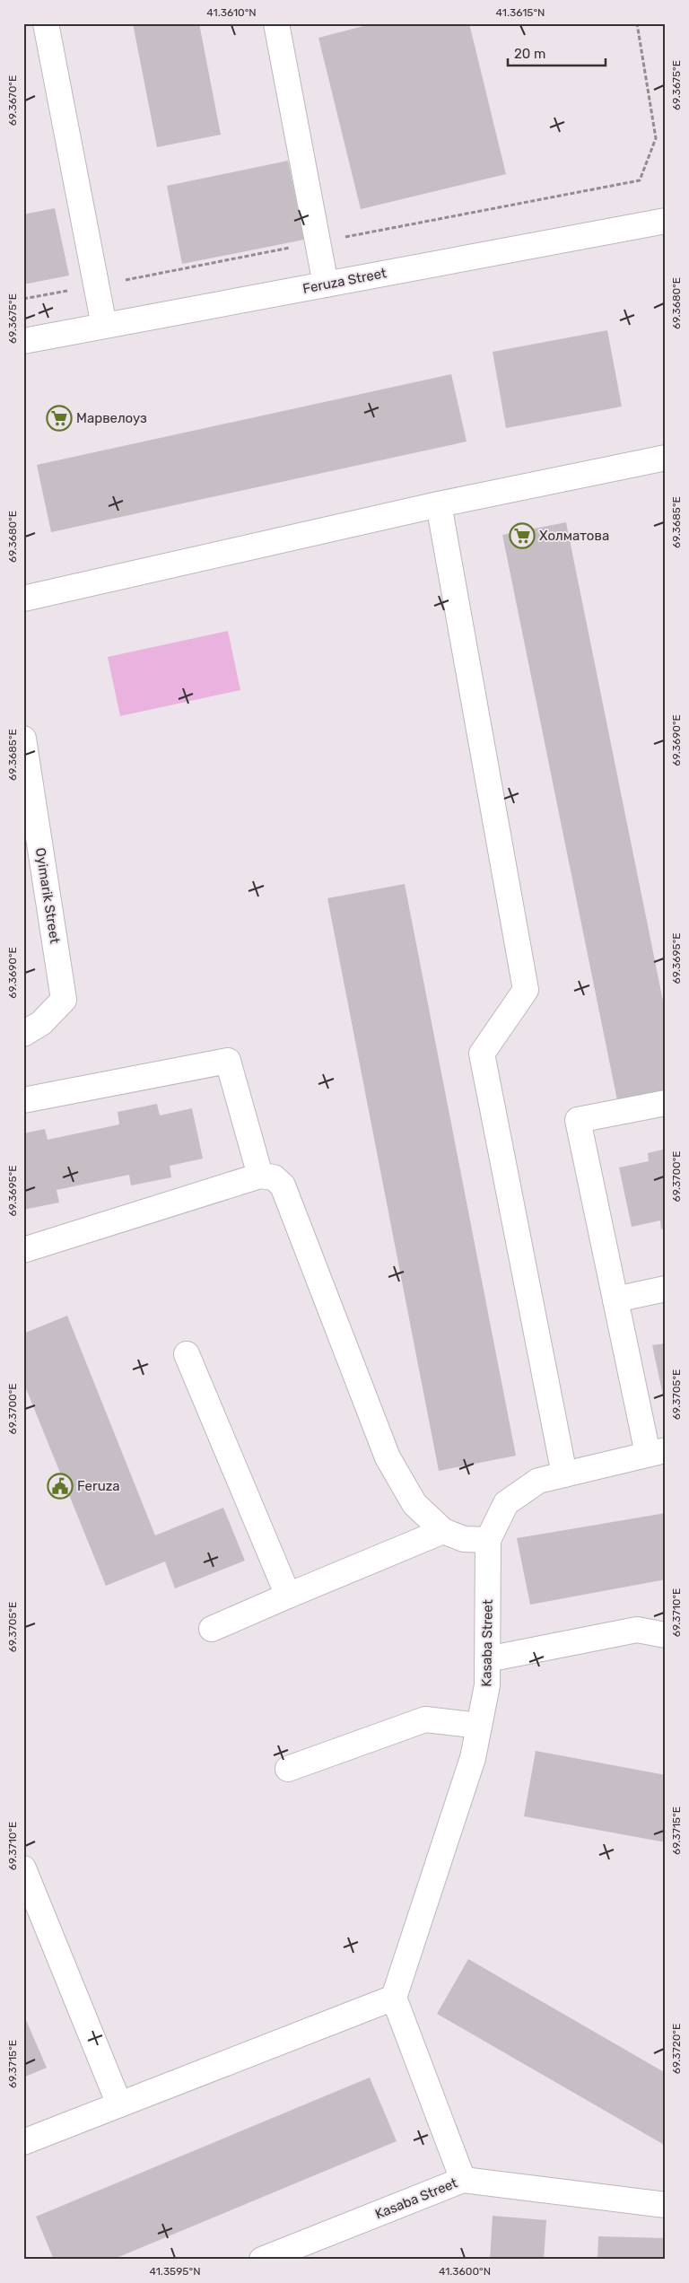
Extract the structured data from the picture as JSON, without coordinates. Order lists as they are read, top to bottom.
{
  "streets": {
    "street": ["Feruza Street", "Oyimarik Street", "Kasaba Street"]
  },
  "places": {
    "supermarket": ["Марвелоуз", "Холматова"],
    "public building": ["Feruza"]
  },
  "scale_bar": "20 m",
  "coordinates": [
    "41.3610°N",
    "41.3615°N",
    "69.3675°E",
    "69.3670°E",
    "69.3680°E",
    "69.3685°E",
    "69.3690°E",
    "69.3695°E",
    "69.3700°E",
    "69.3705°E",
    "69.3710°E",
    "69.3715°E",
    "69.3720°E",
    "41.3595°N",
    "41.3600°N"
  ]
}
